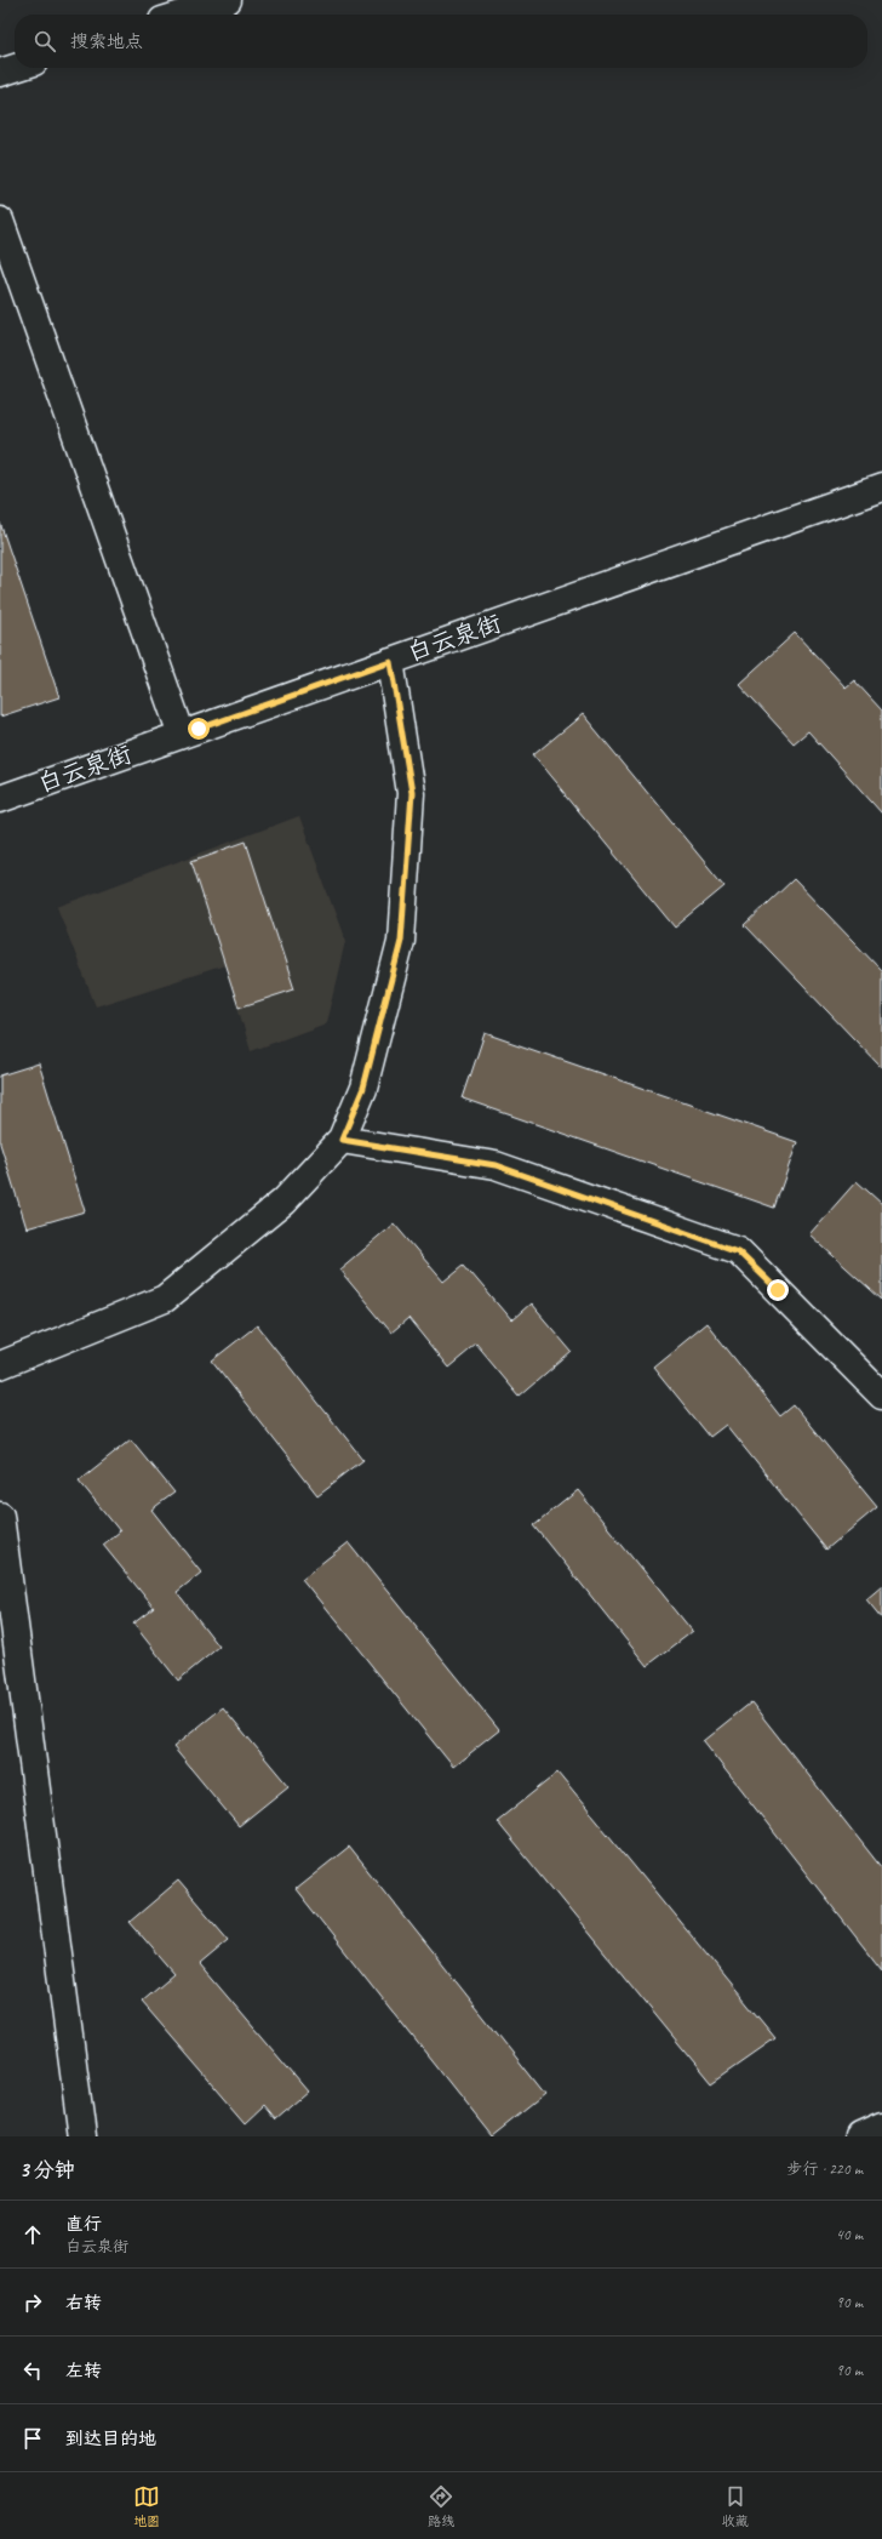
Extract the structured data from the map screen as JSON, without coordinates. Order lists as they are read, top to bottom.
{
  "streets": {
    "street": ["白云泉街"]
  },
  "page": {
    "search": "搜索地点",
    "heading": ["3 分钟", "步行 · 220 m"],
    "list": [
      ["直行", "白云泉街", "40 m"],
      ["右转", "90 m"],
      ["左转", "90 m"],
      "到达目的地"
    ],
    "nav": ["地图", "路线", "收藏"]
  }
}
